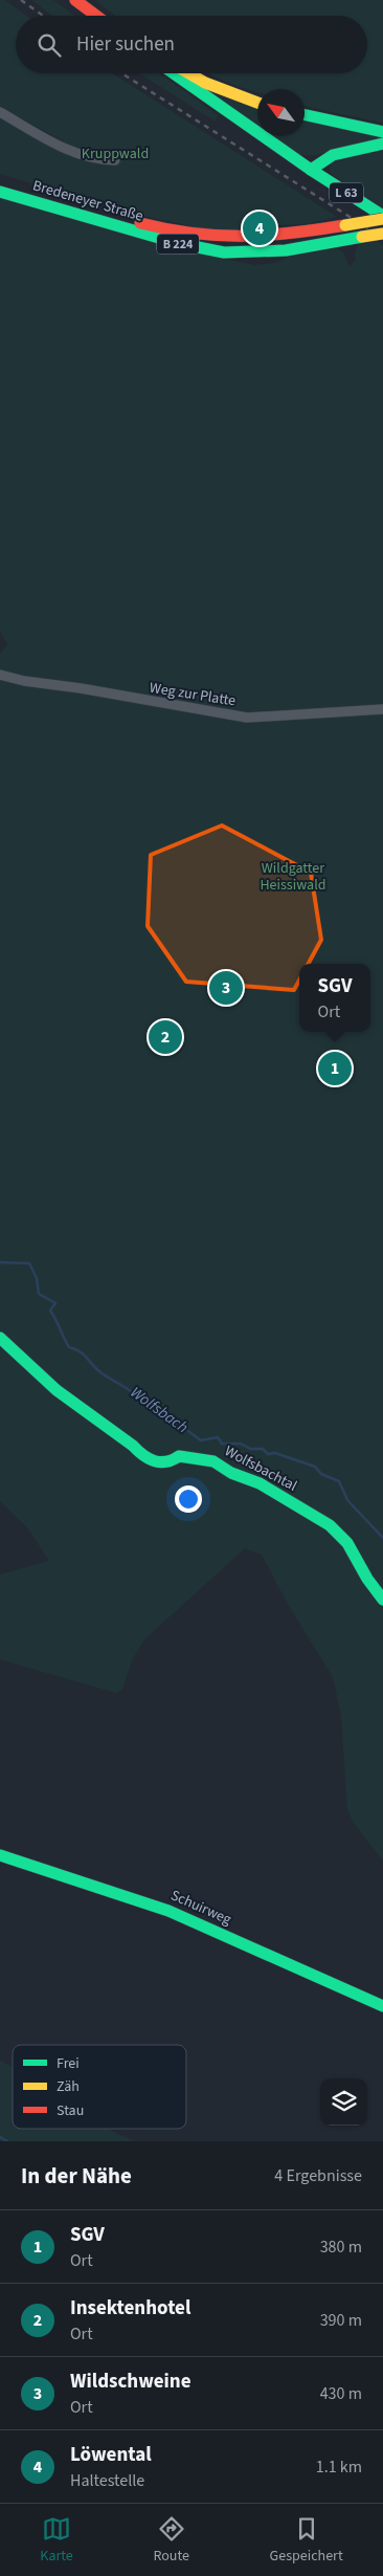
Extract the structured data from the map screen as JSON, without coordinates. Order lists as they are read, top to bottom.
{
  "streets": {
    "main road": [
      "L 63",
      "Bredeneyer Straße",
      "B 224",
      "Wolfsbachtal",
      "Schuirweg"
    ],
    "street": ["Weg zur Platte"]
  },
  "crossings": [
    ["L 63", "Bredeneyer Straße"]
  ],
  "water": ["Wolfsbach"],
  "parks": ["Kruppwald", "Wildgatter Heissiwald"],
  "legend": ["Frei", "Zäh", "Stau"],
  "north": "top left",
  "page": {
    "search": "Hier suchen",
    "pins": [
      "4",
      "3",
      "2",
      "1"
    ],
    "popup": ["SGV", "Ort"],
    "heading": ["In der Nähe", "4 Ergebnisse"],
    "list": [
      {
        "mark": "1",
        "name": "SGV",
        "note": "Ort",
        "value": "380 m"
      },
      {
        "mark": "2",
        "name": "Insektenhotel",
        "note": "Ort",
        "value": "390 m"
      },
      {
        "mark": "3",
        "name": "Wildschweine",
        "note": "Ort",
        "value": "430 m"
      },
      {
        "mark": "4",
        "name": "Löwental",
        "note": "Haltestelle",
        "value": "1.1 km"
      }
    ],
    "nav": ["Karte", "Route", "Gespeichert"]
  }
}
